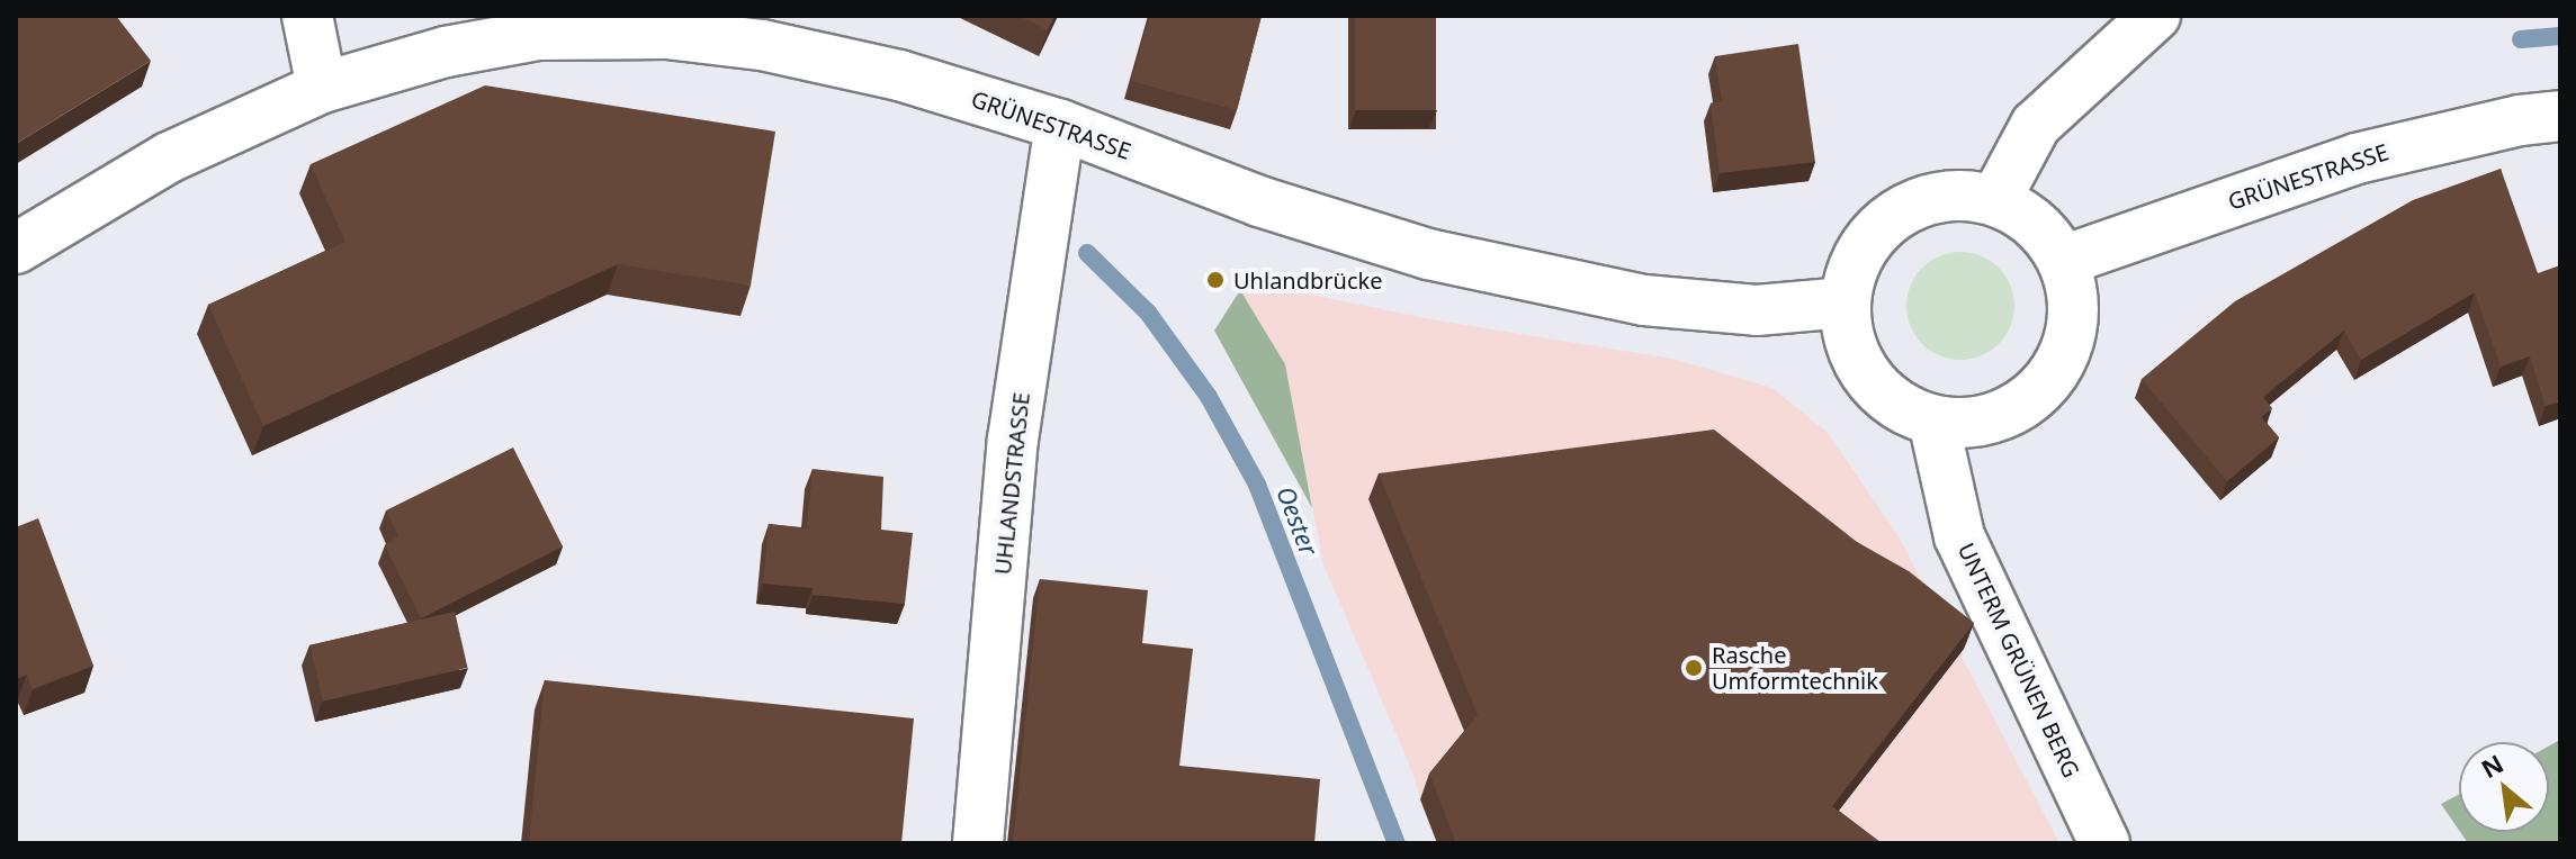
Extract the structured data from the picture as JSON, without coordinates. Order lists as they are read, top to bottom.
{
  "streets": {
    "street": ["GRÜNESTRASSE", "UHLANDSTRASSE", "UNTERM GRÜNEN BERG"]
  },
  "crossings": [
    ["GRÜNESTRASSE", "UHLANDSTRASSE"],
    ["GRÜNESTRASSE", "UNTERM GRÜNEN BERG"]
  ],
  "water": ["Oester"],
  "places": ["Uhlandbrücke", "Rasche Umformtechnik"],
  "north": "top left"
}
